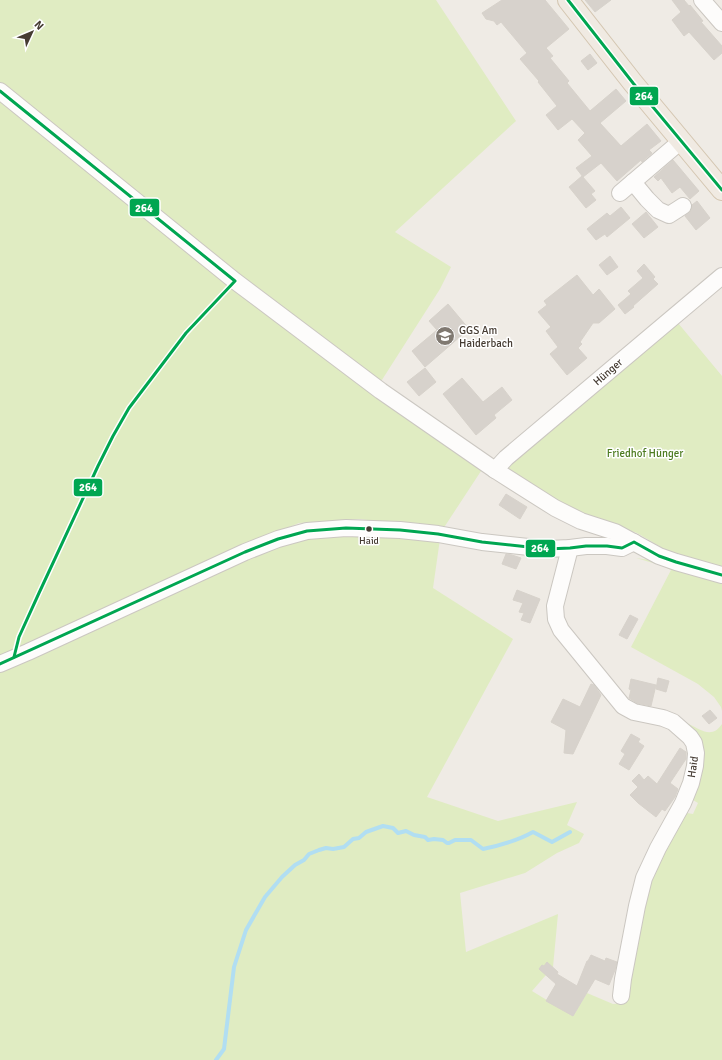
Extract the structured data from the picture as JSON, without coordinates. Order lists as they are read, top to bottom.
{
  "streets": {
    "street": ["Hünger", "Haid"]
  },
  "parks": ["Friedhof Hünger"],
  "places": {
    "school or university": ["GGS Am Haiderbach"],
    "other": ["Haid"]
  },
  "lines": ["transit line 264"],
  "north": "top right"
}
